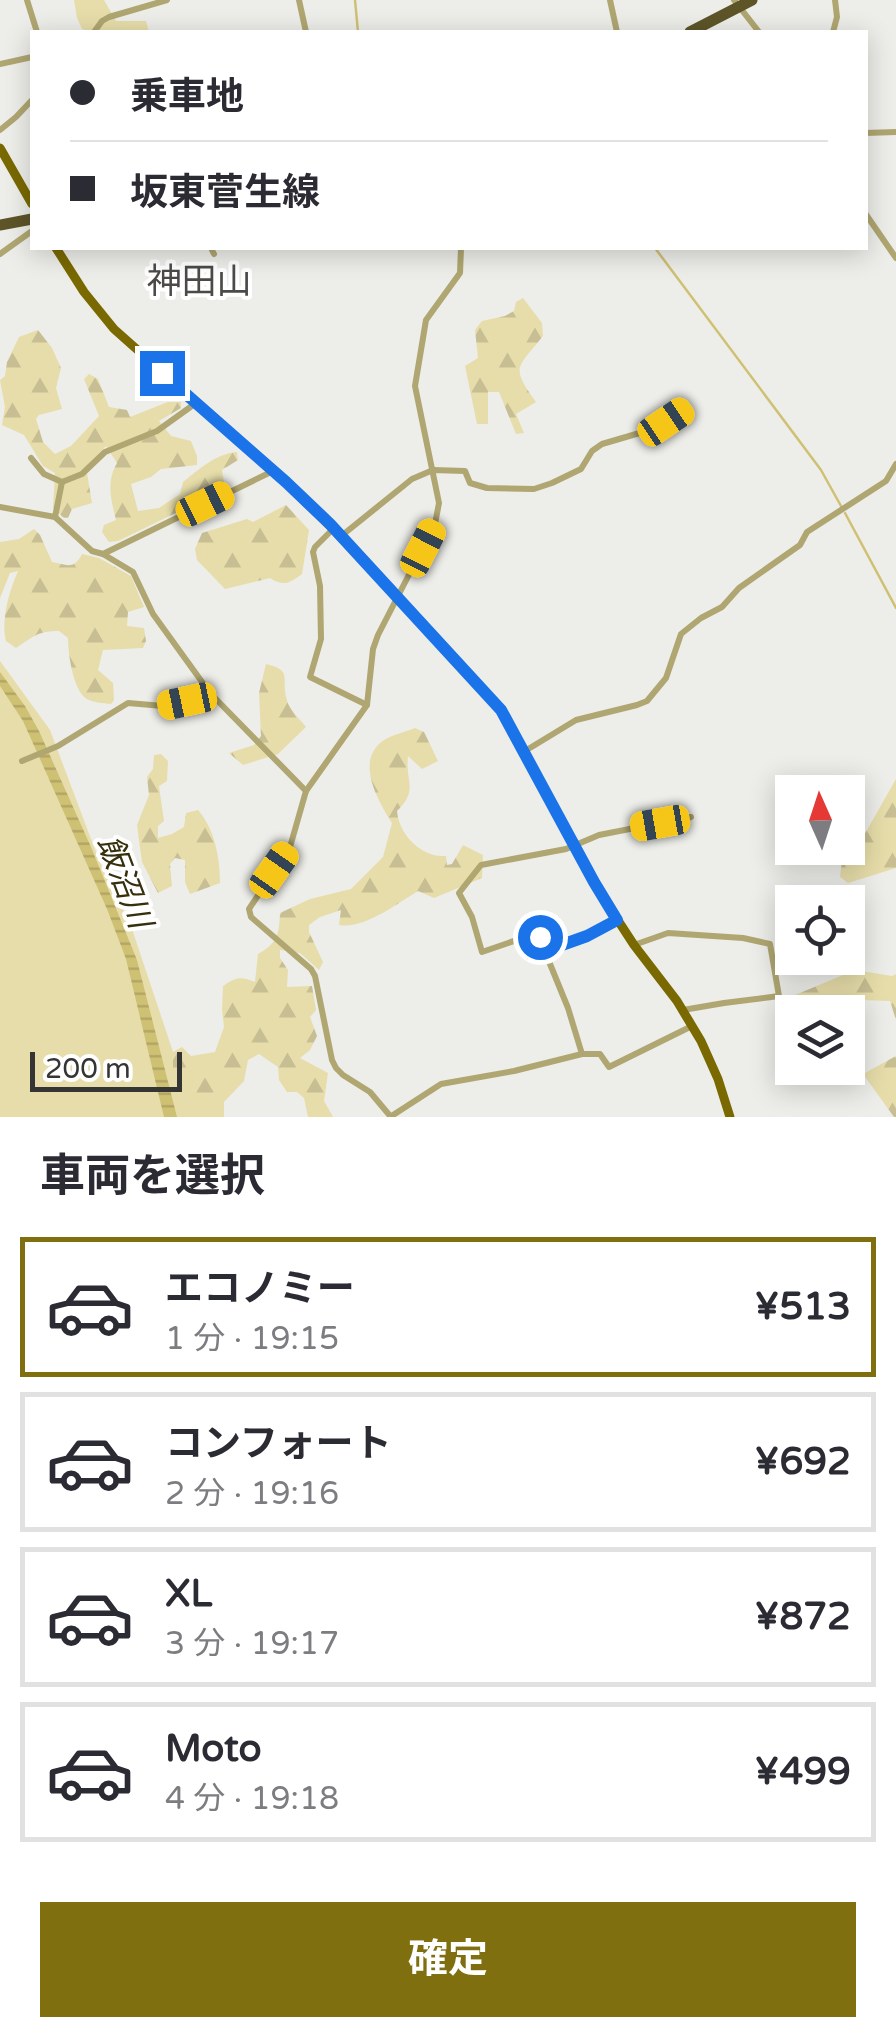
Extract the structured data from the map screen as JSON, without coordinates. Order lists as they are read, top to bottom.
{
  "districts": ["神田山"],
  "water": ["飯沼川"],
  "scale_bar": "200 m",
  "north": "top",
  "page": {
    "banner": ["乗車地", "坂東菅生線"],
    "scale": "200 m",
    "heading": "車両を選択",
    "list": [
      {
        "name": "エコノミー",
        "note": "1 分 · 19:15",
        "value": "¥513"
      },
      {
        "name": "コンフォート",
        "note": "2 分 · 19:16",
        "value": "¥692"
      },
      {
        "name": "XL",
        "note": "3 分 · 19:17",
        "value": "¥872"
      },
      {
        "name": "Moto",
        "note": "4 分 · 19:18",
        "value": "¥499"
      }
    ],
    "buttons": "確定"
  }
}
